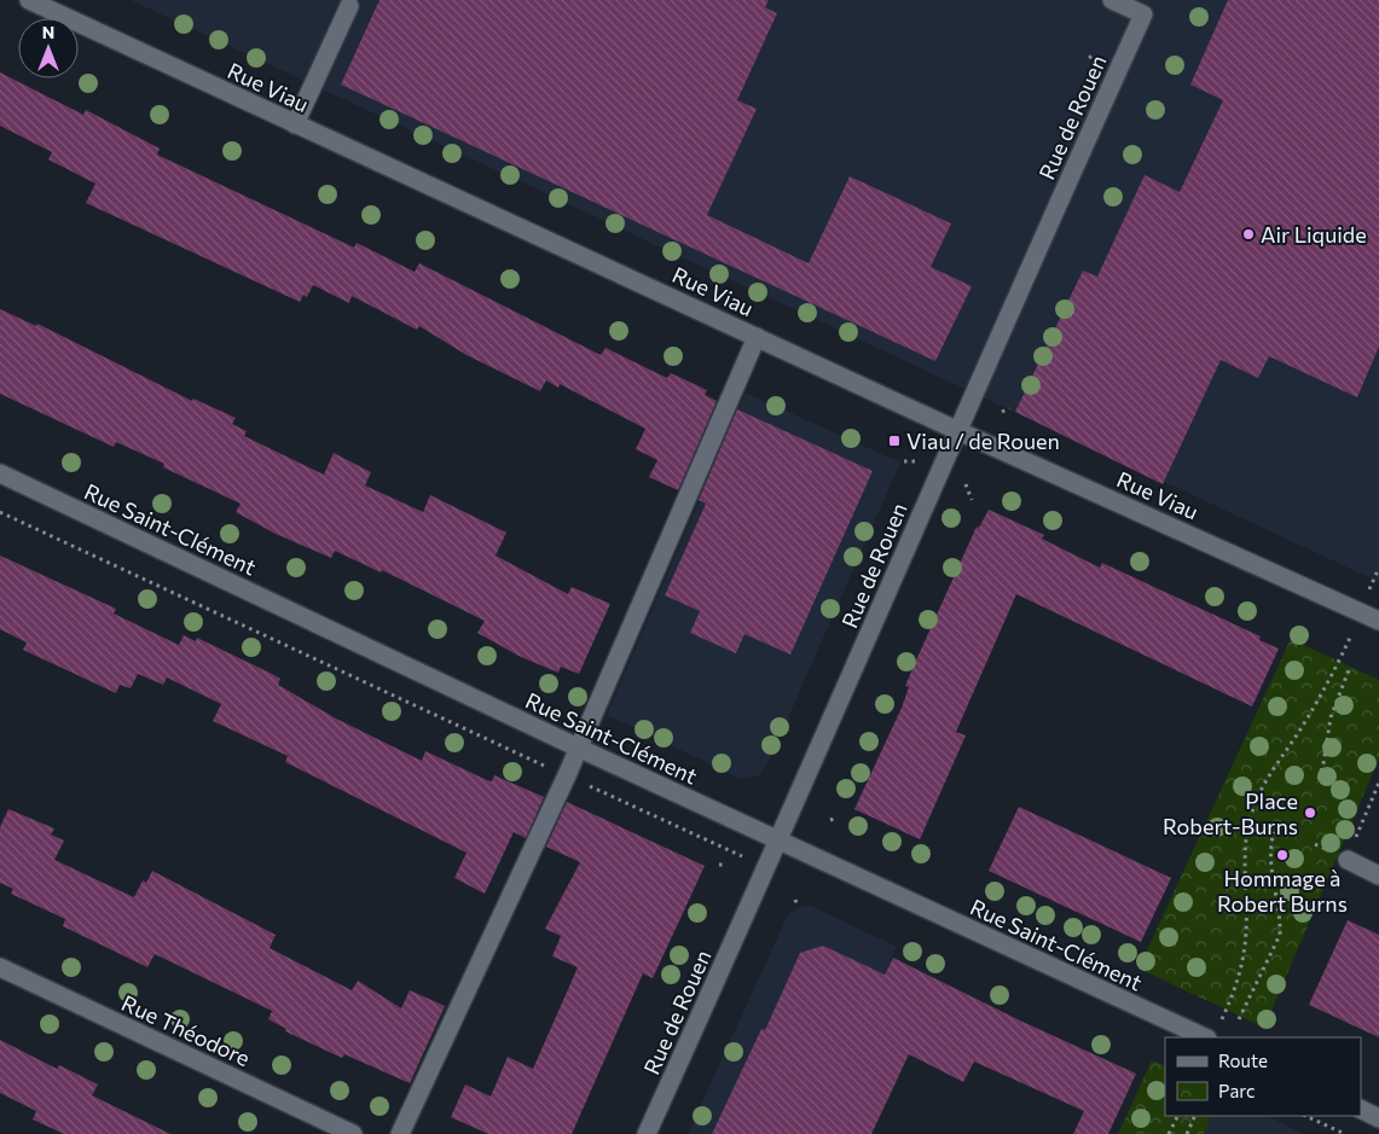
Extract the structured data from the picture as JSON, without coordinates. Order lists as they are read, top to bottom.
{
  "streets": {
    "street": [
      "Rue Viau",
      "Rue de Rouen",
      "Rue Saint-Clément",
      "Rue Théodore"
    ]
  },
  "crossings": [
    ["Rue Viau", "Rue de Rouen"],
    ["Rue de Rouen", "Rue Saint-Clément"]
  ],
  "places": {
    "other": ["Air Liquide", "Place Robert-Burns", "Hommage à Robert Burns"],
    "transit": ["Viau / de Rouen"]
  },
  "legend": ["Route", "Parc"],
  "north": "top"
}
